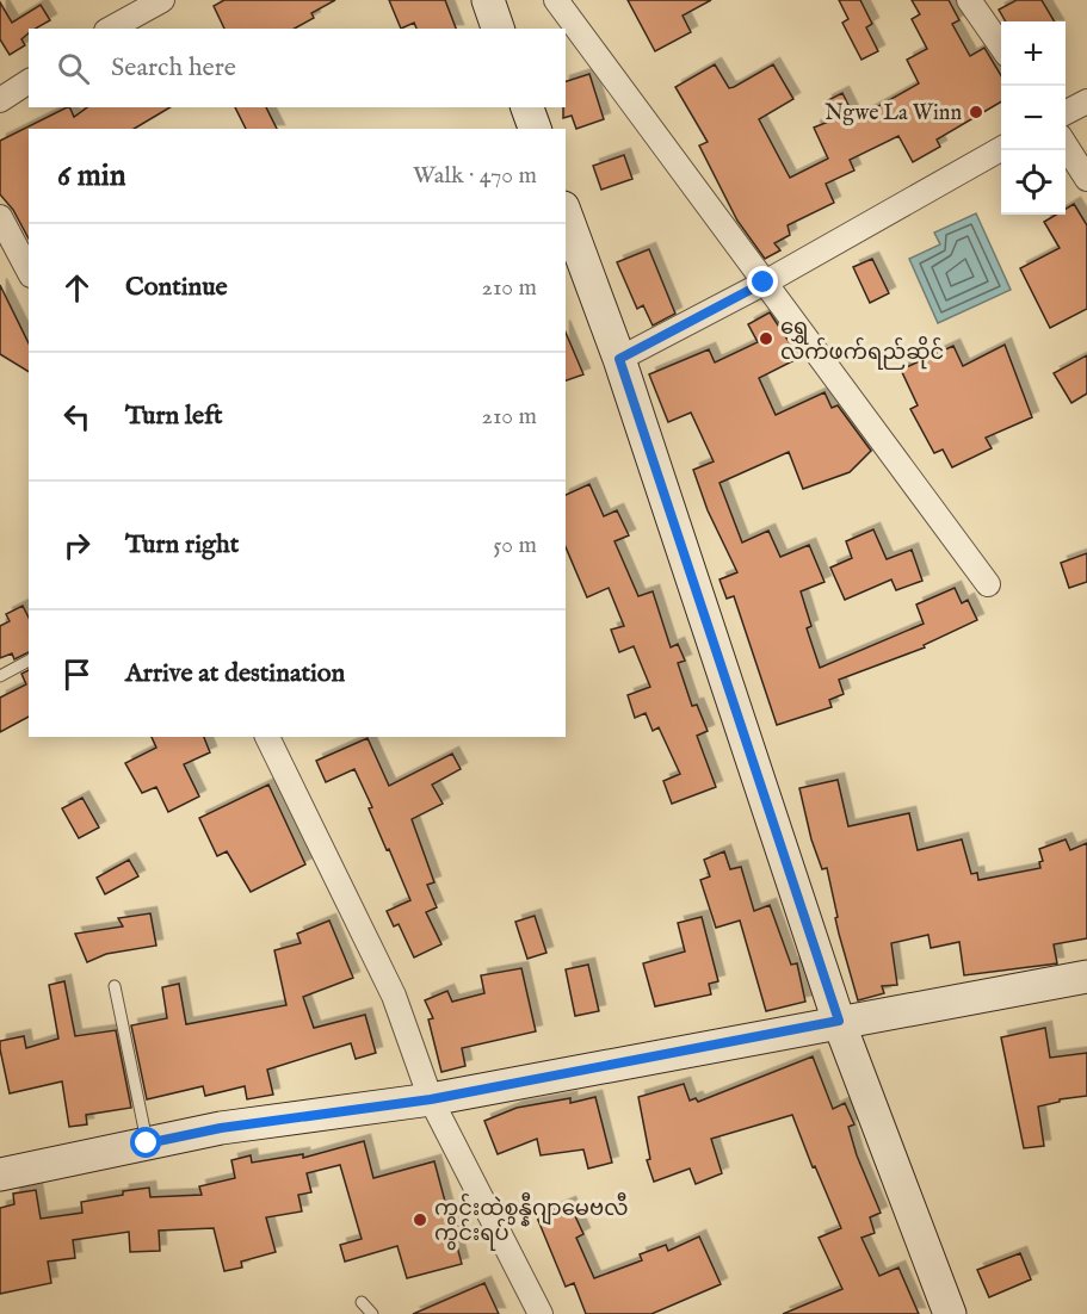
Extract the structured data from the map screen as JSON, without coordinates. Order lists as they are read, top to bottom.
{
  "places": ["Ngwe La Winn", "ရွှေ လက်ဖက်ရည်ဆိုင်", "ကွင်းထဲစွန္နီဂျာမေဗလီ ကွင်းရပ်"],
  "page": {
    "map_buttons": ["+", "−"],
    "search": "Search here",
    "heading": ["6 min", "Walk · 470 m"],
    "list": [
      ["Continue", "210 m"],
      ["Turn left", "210 m"],
      ["Turn right", "50 m"],
      "Arrive at destination"
    ]
  }
}
